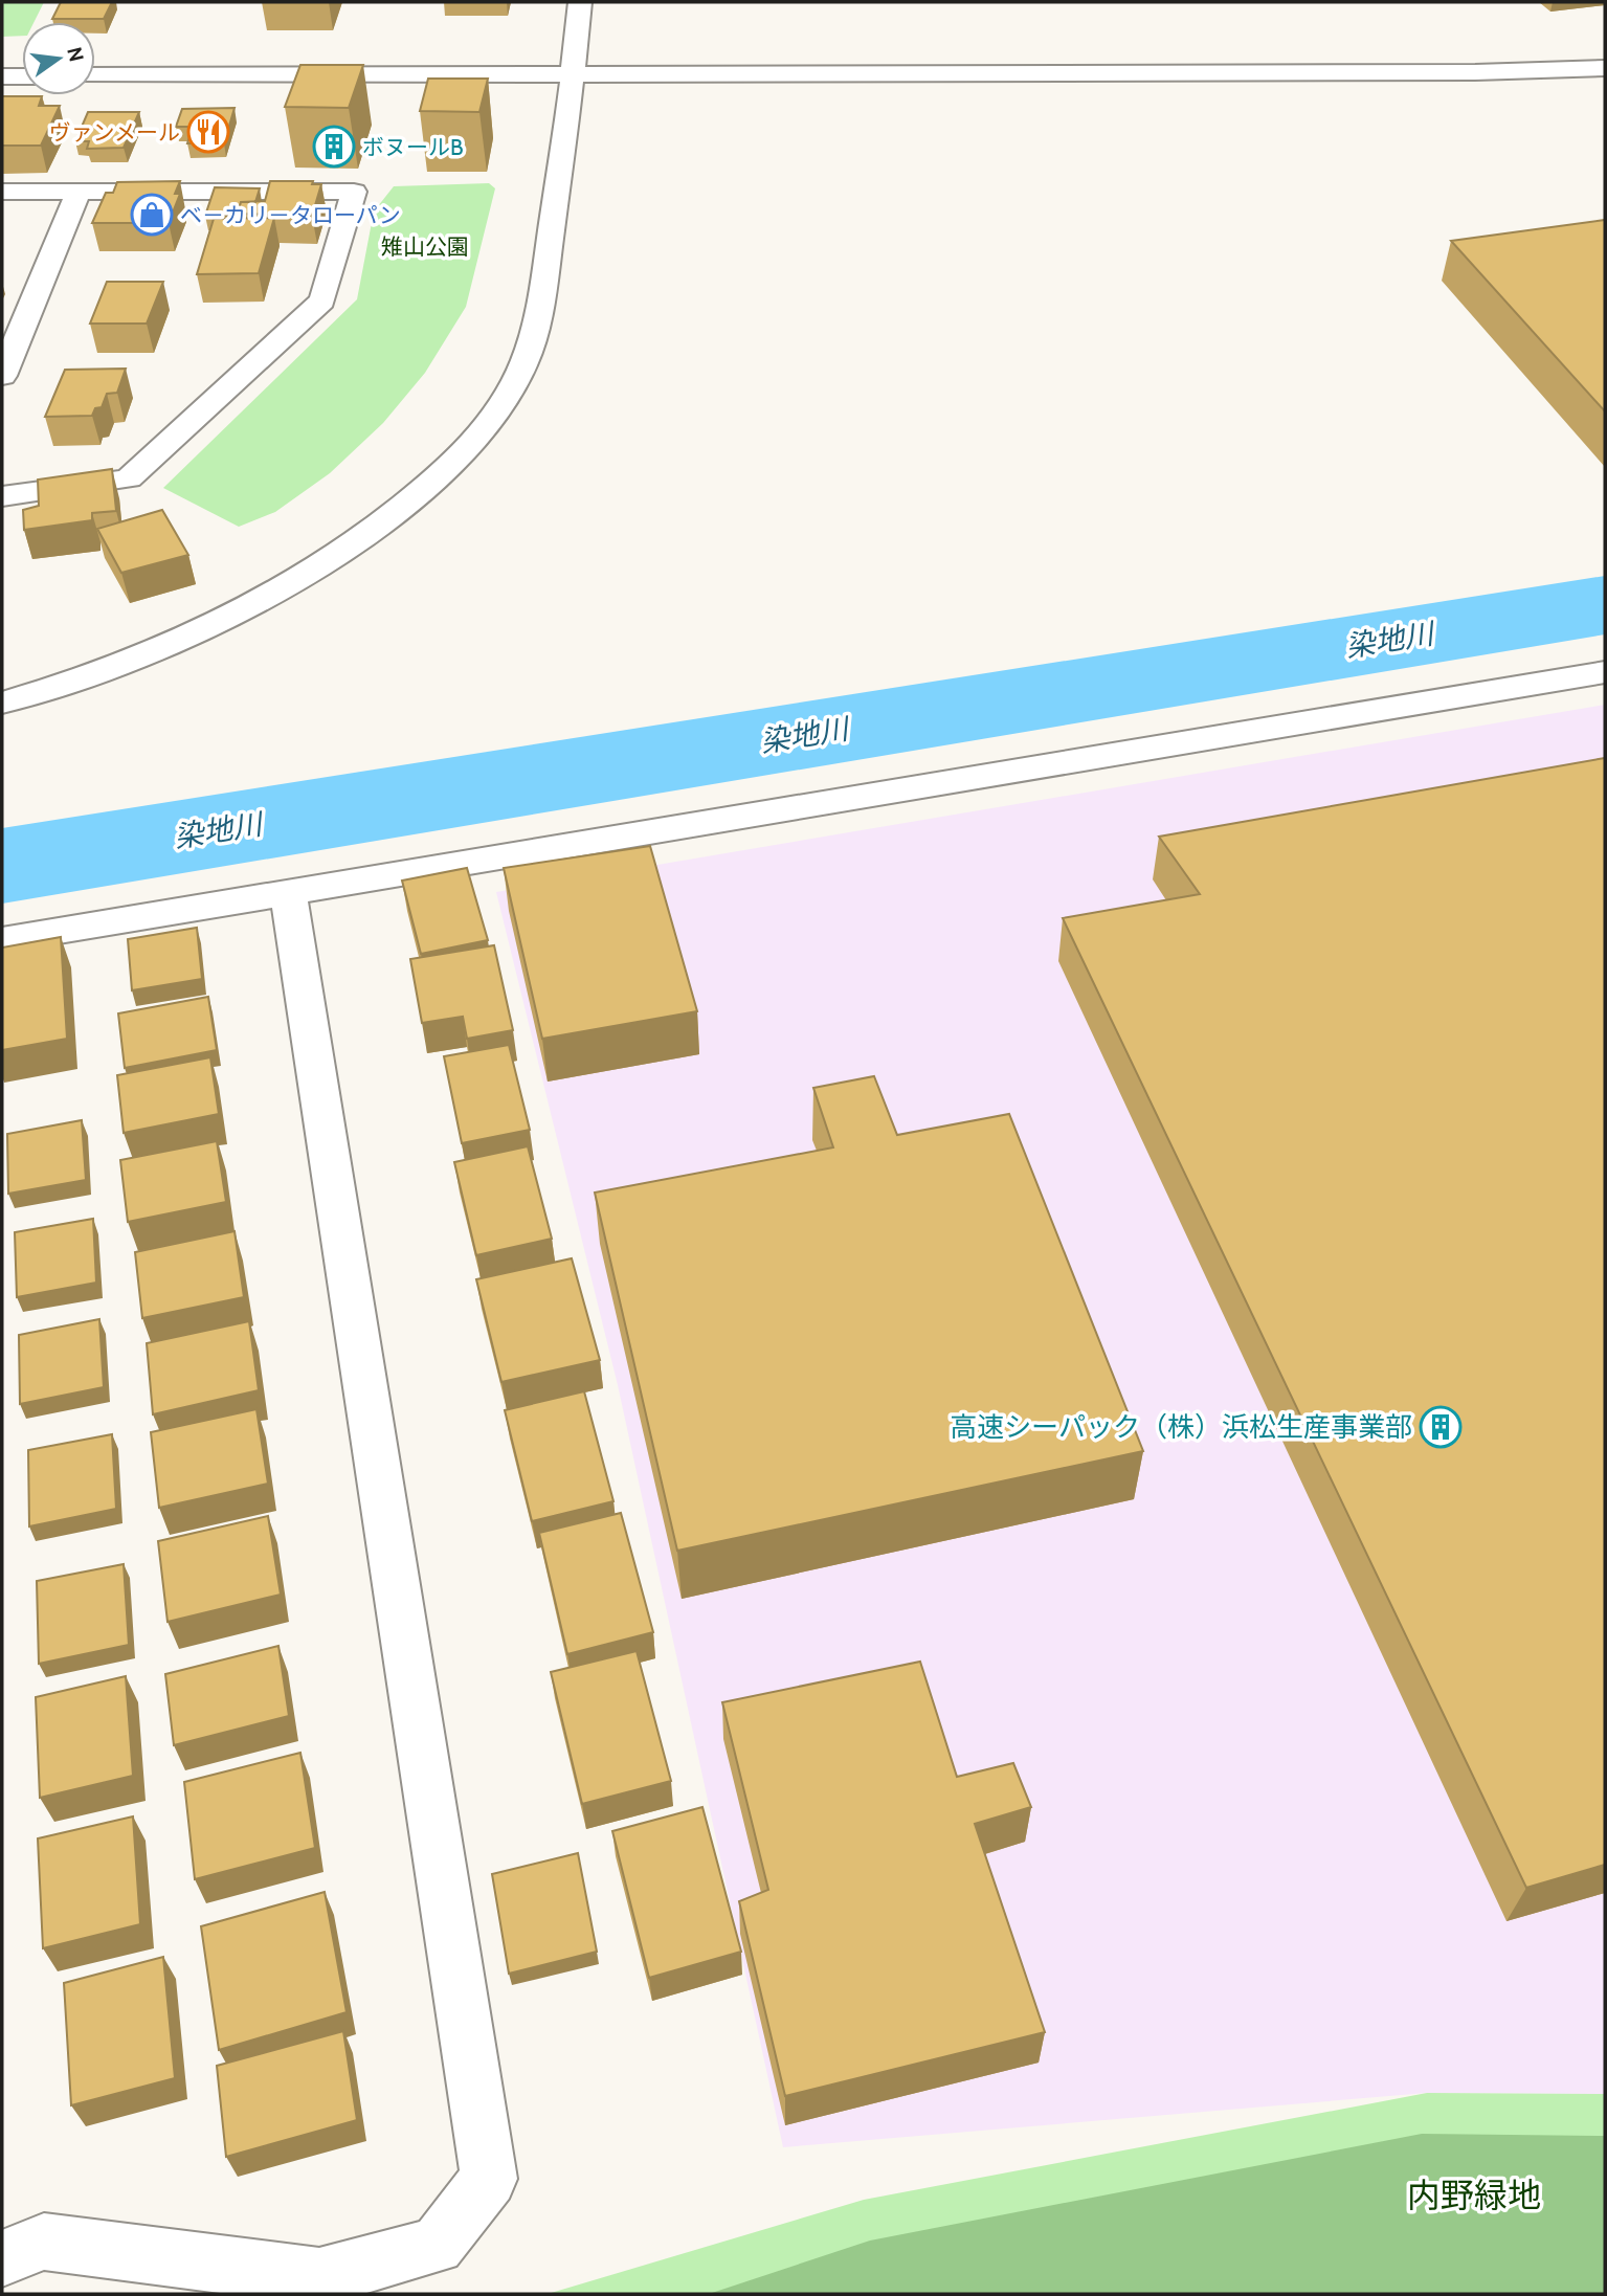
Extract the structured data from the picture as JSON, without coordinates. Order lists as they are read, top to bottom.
{
  "water": ["染地川"],
  "parks": ["雉山公園", "内野緑地"],
  "places": {
    "restaurant": ["ヴァンメール"],
    "building": ["ボヌールB", "高速シーパック（株）浜松生産事業部"],
    "shop": ["ベ－カリ－タローパン"]
  },
  "north": "right"
}
